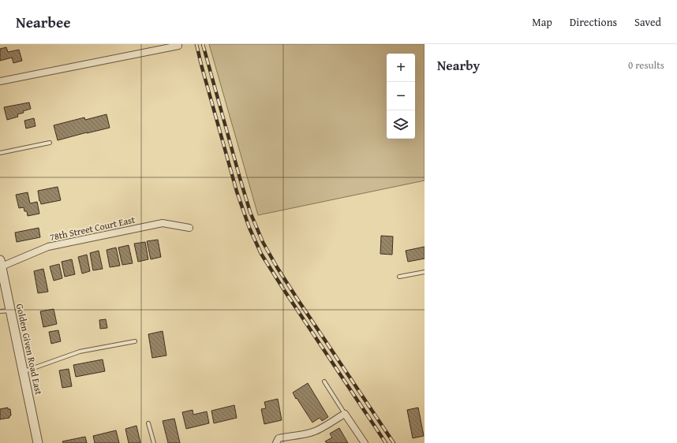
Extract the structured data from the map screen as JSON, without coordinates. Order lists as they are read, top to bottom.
{
  "streets": {
    "street": ["78th Street Court East", "Golden Given Road East"]
  },
  "crossings": [
    ["78th Street Court East", "Golden Given Road East"]
  ],
  "page": {
    "header": "Nearbee",
    "nav": ["Map", "Directions", "Saved"],
    "heading": ["Nearby", "0 results"],
    "map_buttons": ["+", "−"]
  }
}
